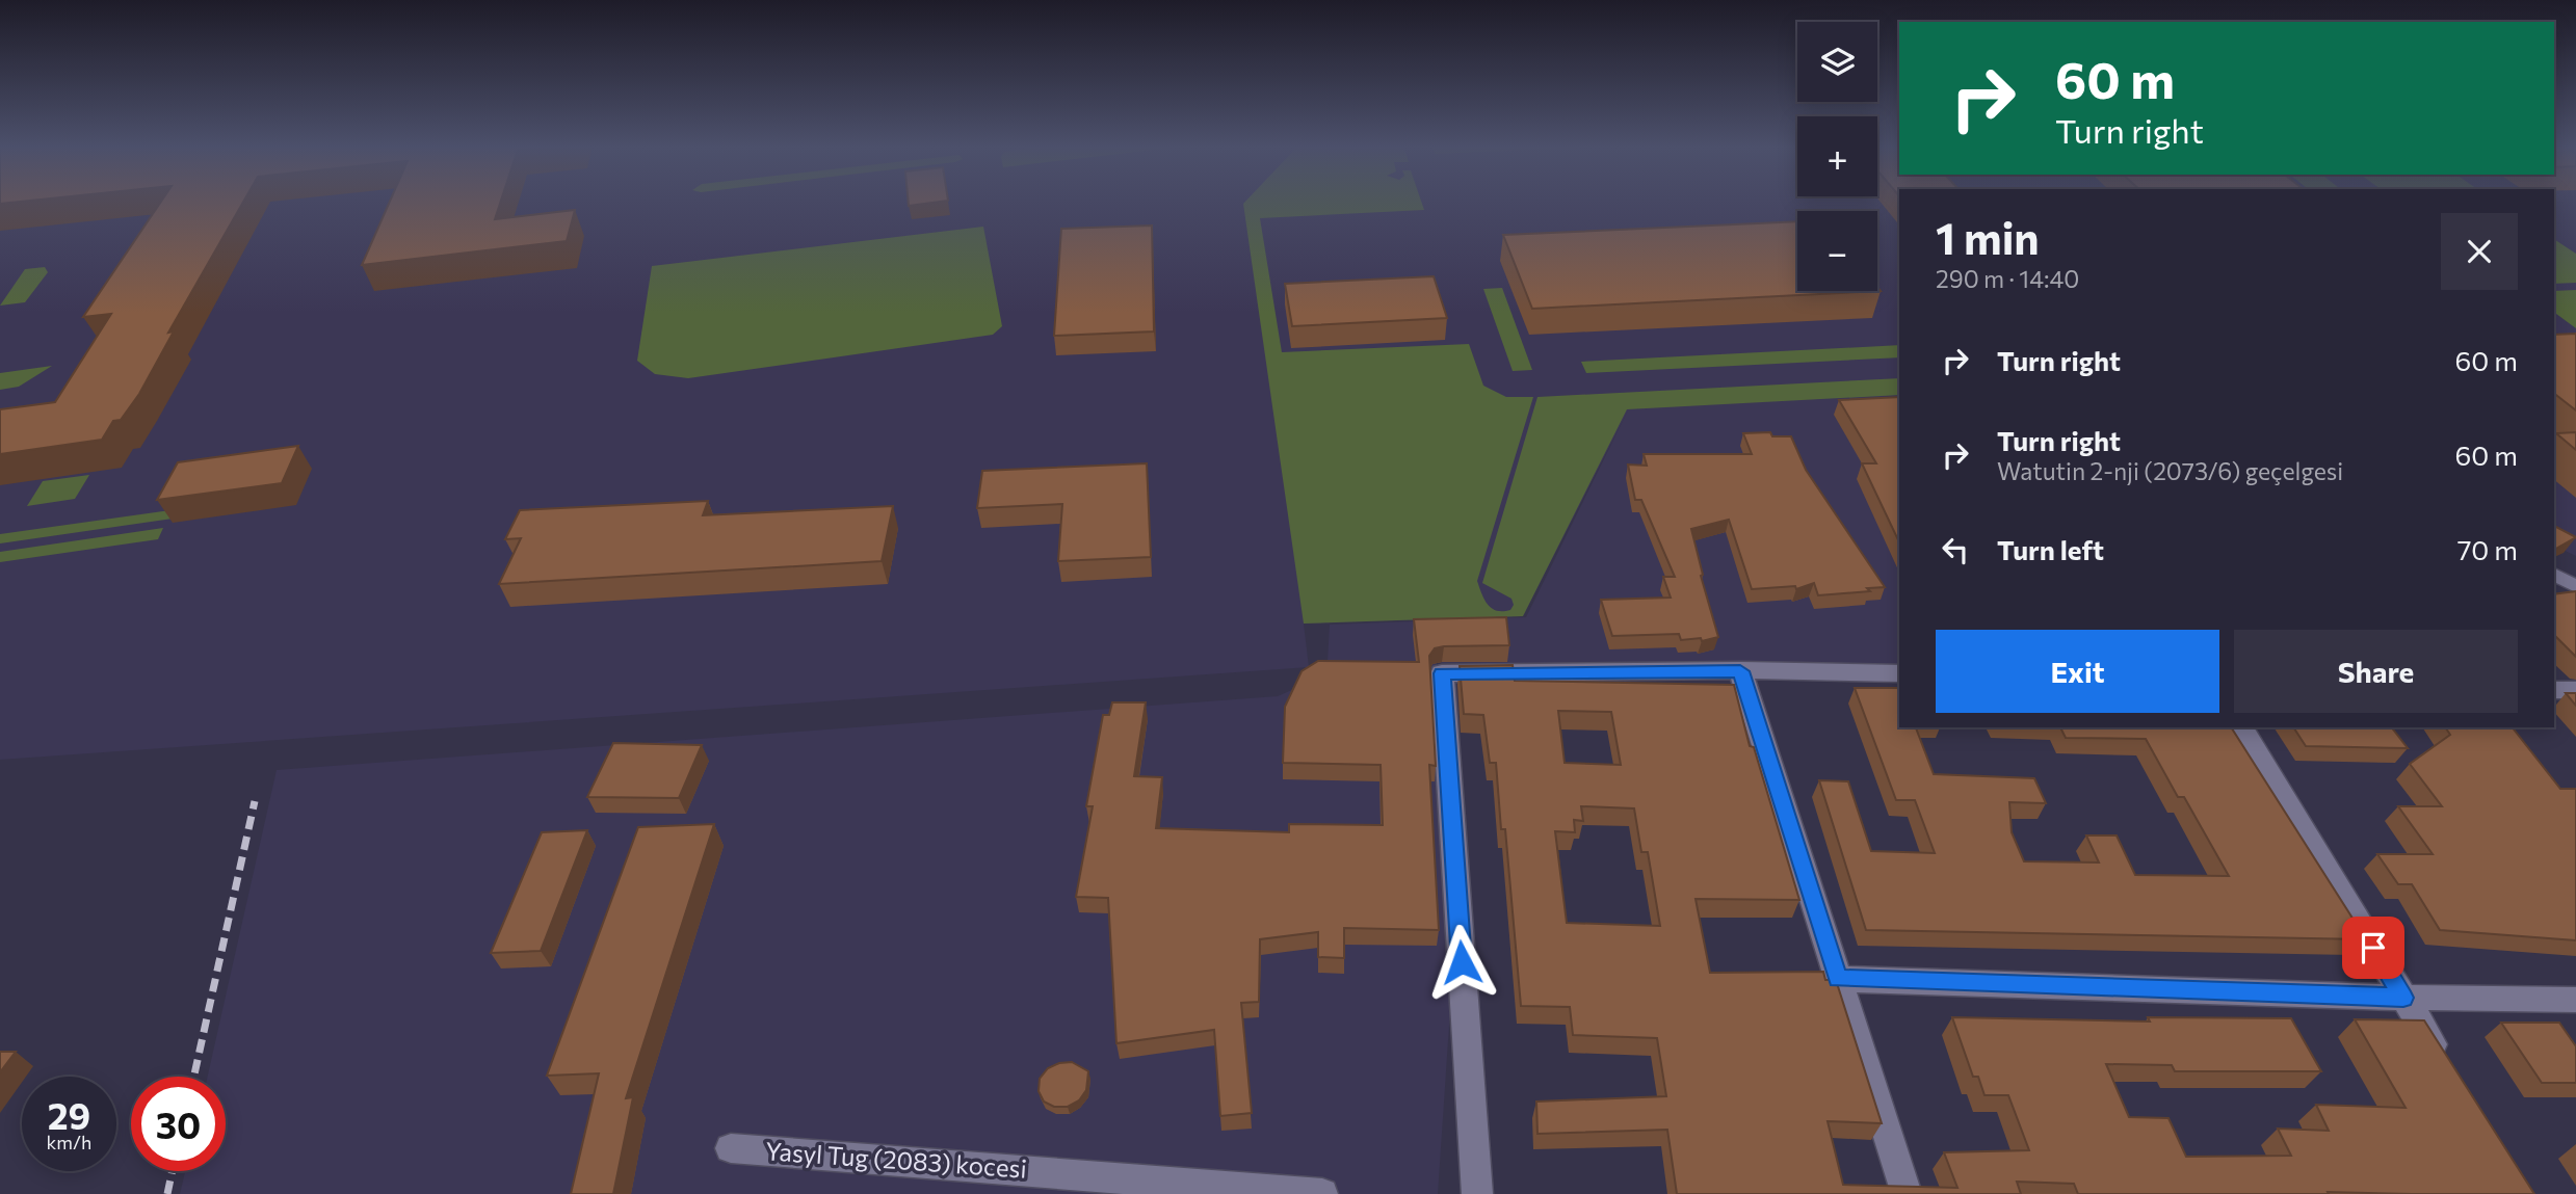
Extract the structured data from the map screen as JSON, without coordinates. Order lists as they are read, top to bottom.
{
  "streets": {
    "street": ["Yasyl Tug (2083) kocesi"]
  },
  "page": {
    "map_buttons": ["+", "−"],
    "turn": ["60 m", "Turn right"],
    "heading": ["1 min", "290 m · 14:40"],
    "list": [
      {
        "name": "Turn right",
        "value": "60 m"
      },
      {
        "name": "Turn right",
        "note": "Watutin 2-nji (2073/6) geçelgesi",
        "value": "60 m"
      },
      {
        "name": "Turn left",
        "value": "70 m"
      }
    ],
    "buttons": ["Exit", "Share"],
    "speed": "29 km/h",
    "limit": "30"
  }
}
